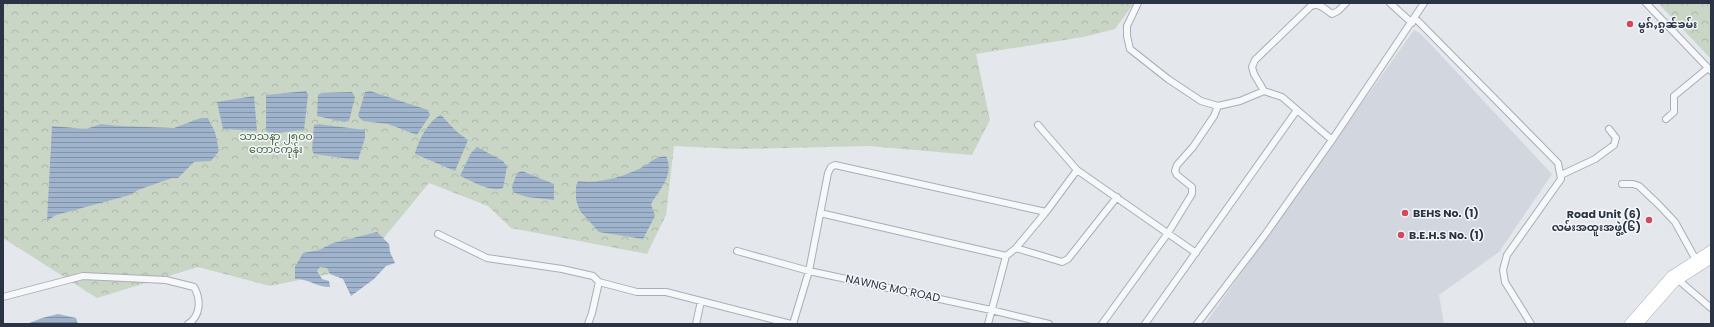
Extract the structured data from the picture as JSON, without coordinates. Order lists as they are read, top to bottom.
{
  "streets": {
    "street": ["NAWNG MO ROAD"]
  },
  "parks": ["သာသနာ ၂၅၀၀ တောင်ကုန်း"],
  "places": [
    "မွၵ်ႇၵွၼ်ၶမ်း",
    "BEHS No. (1)",
    "Road Unit (6) လမ်းအထူးအဖွဲ့(၆)",
    "B.E.H.S No. (1)"
  ]
}
